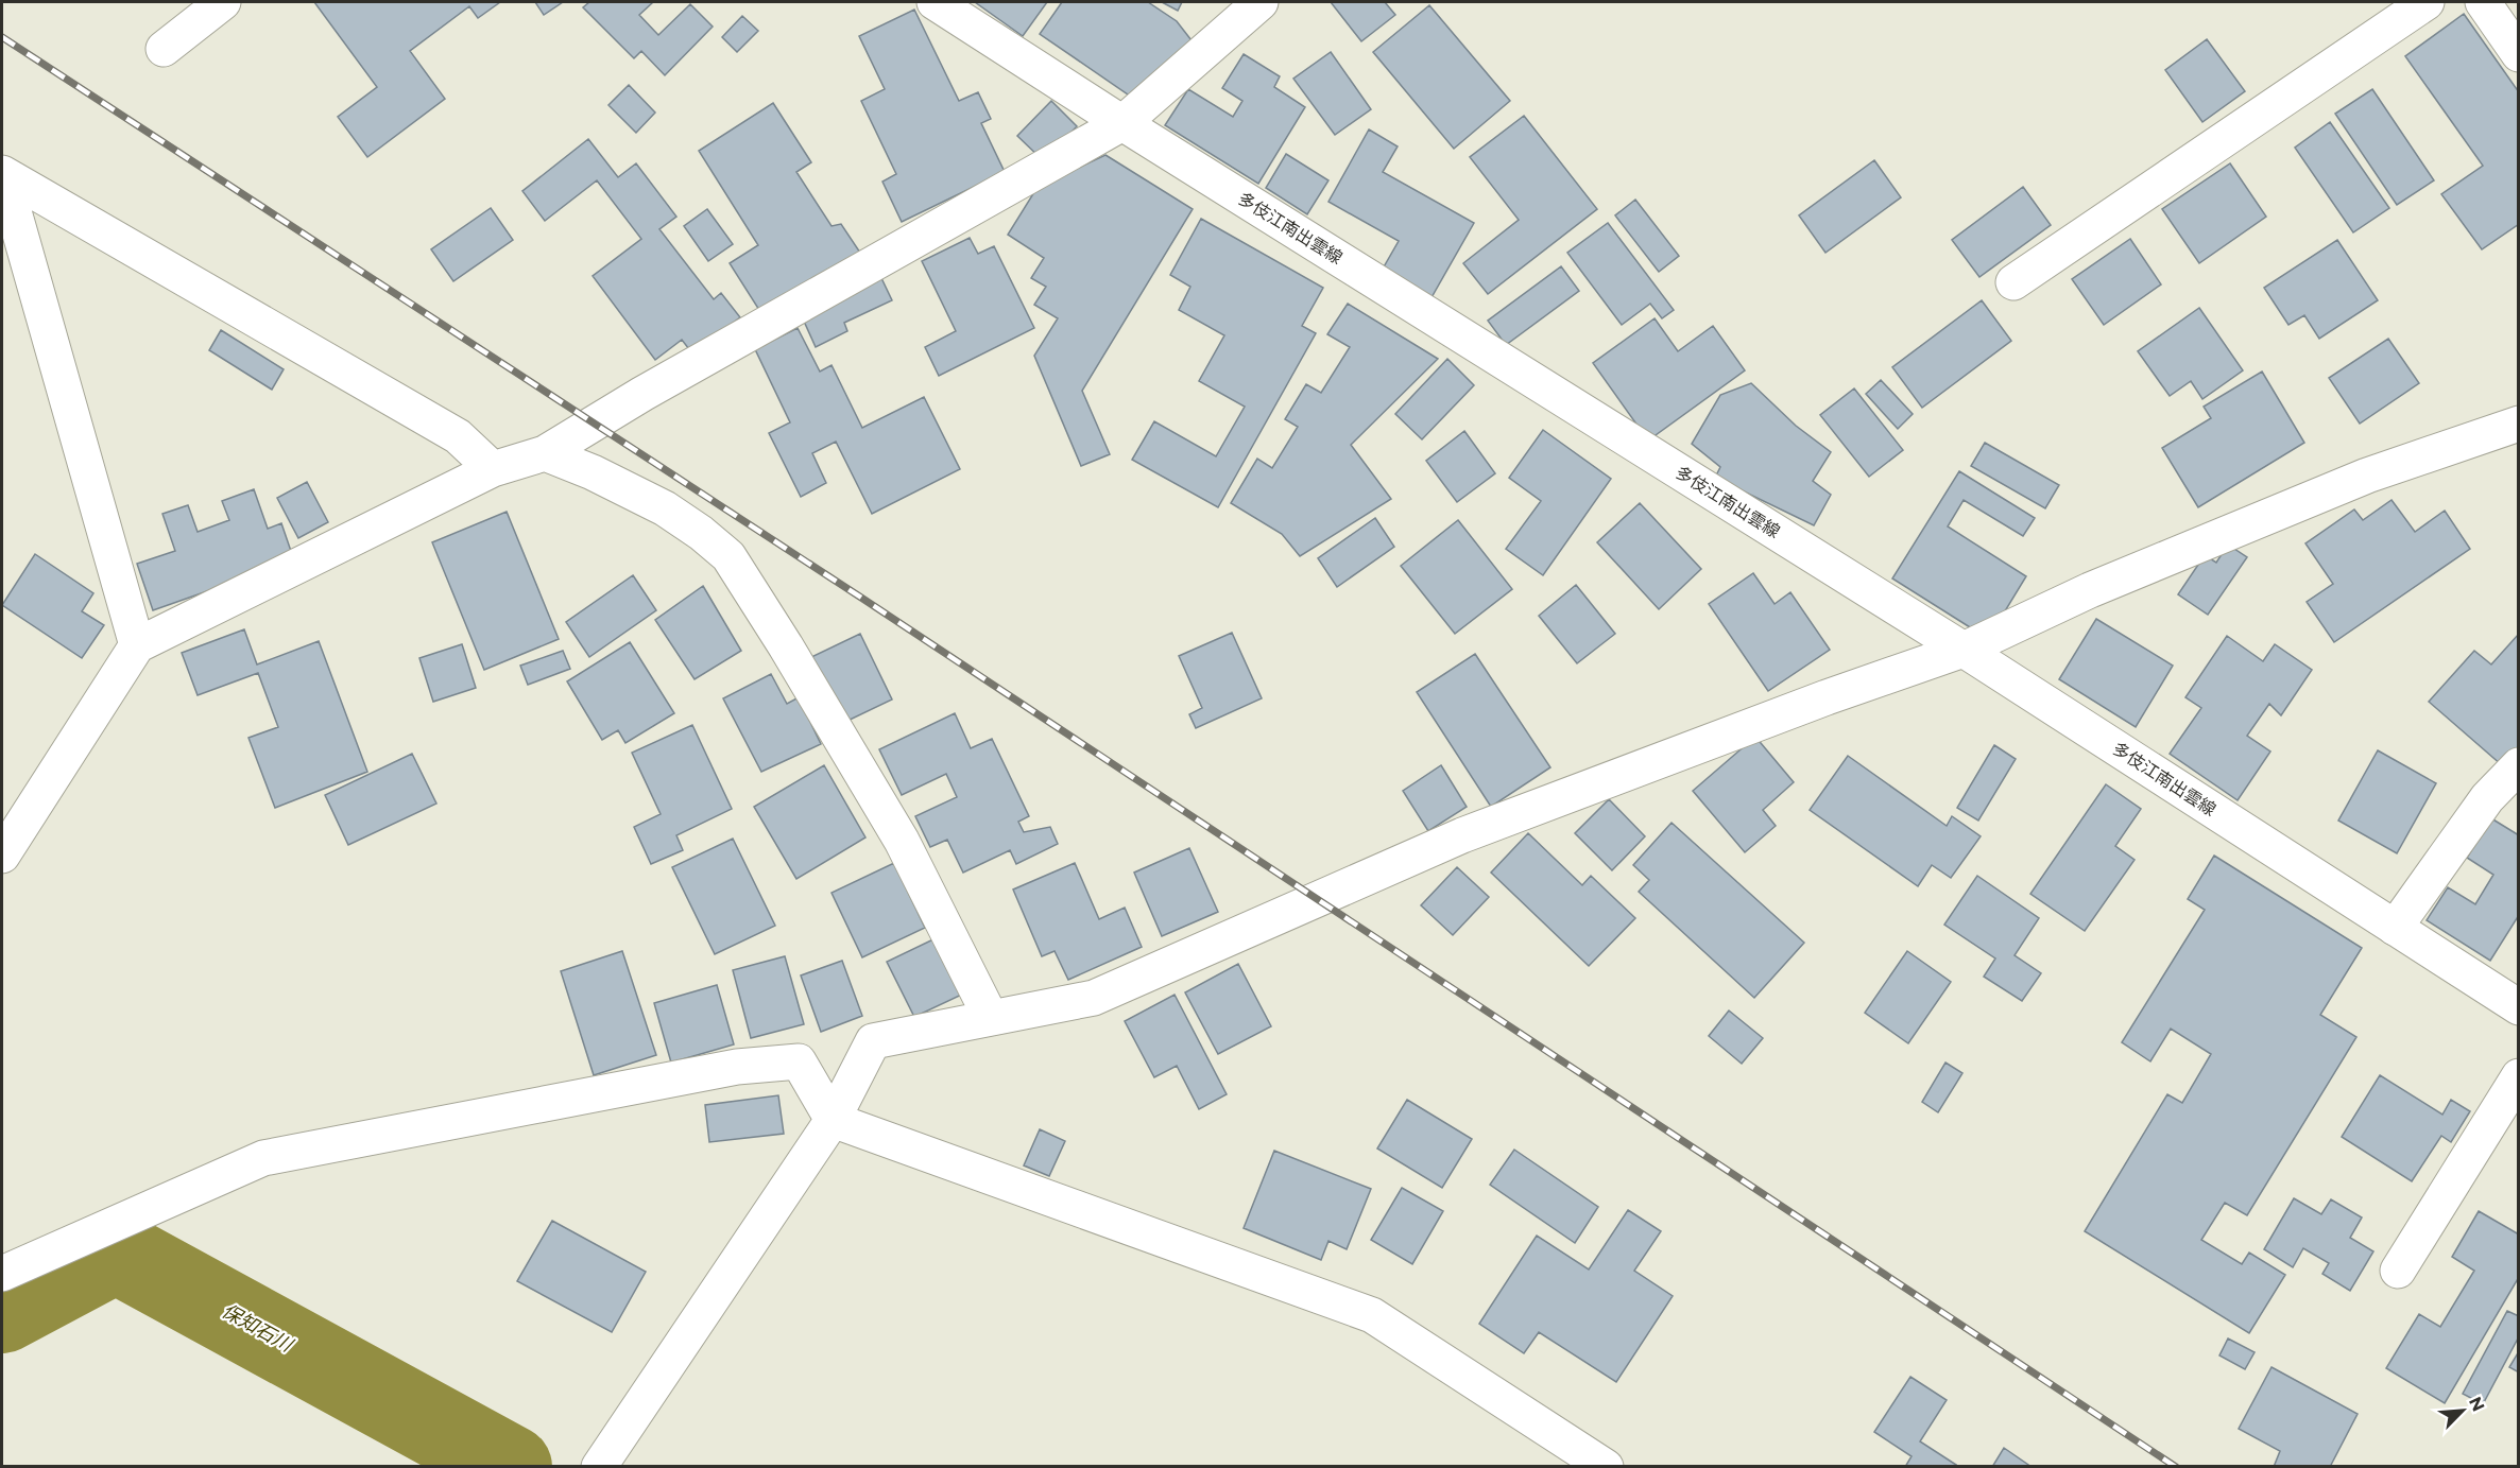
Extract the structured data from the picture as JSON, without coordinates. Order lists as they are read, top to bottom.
{
  "streets": {
    "street": ["多伎江南出雲線"]
  },
  "water": ["保知石川"],
  "north": "top right"
}
